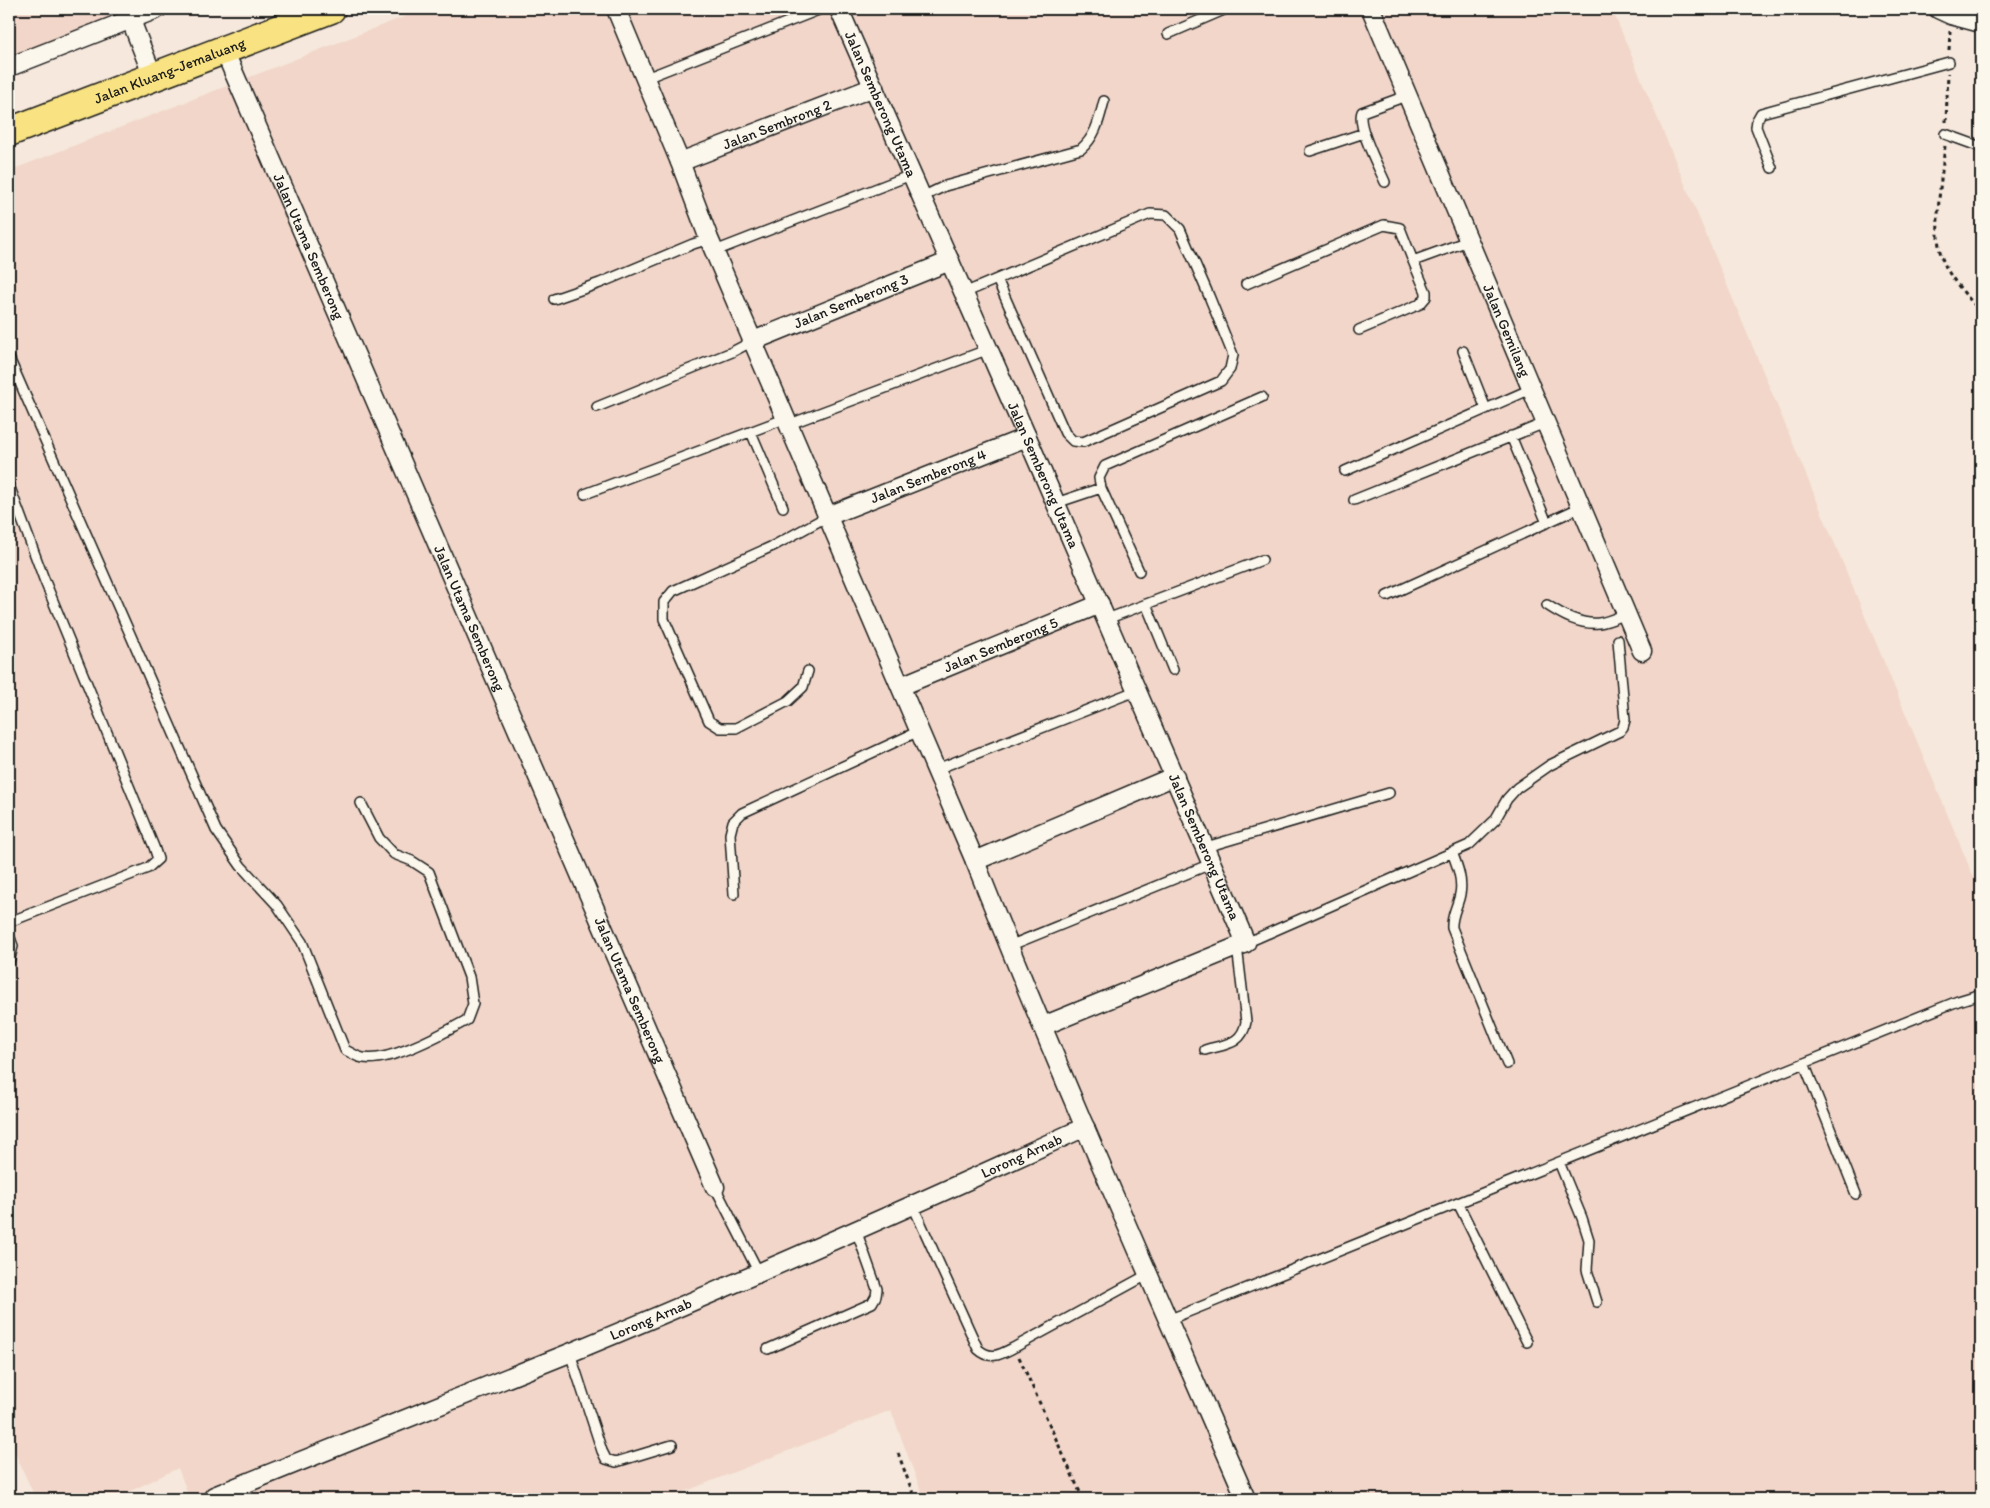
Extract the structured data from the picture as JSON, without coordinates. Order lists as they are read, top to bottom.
{
  "streets": {
    "highway": ["Jalan Kluang-Jemaluang"],
    "street": [
      "Jalan Semberong Utama",
      "Jalan Sembrong 2",
      "Jalan Utama Semberong",
      "Jalan Semberong 3",
      "Jalan Gemilang",
      "Jalan Semberong 4",
      "Jalan Semberong 5",
      "Lorong Arnab"
    ]
  },
  "crossings": [
    ["Jalan Kluang-Jemaluang", "Jalan Utama Semberong"],
    ["Jalan Semberong Utama", "Jalan Sembrong 2"],
    ["Jalan Semberong Utama", "Jalan Semberong 3"],
    ["Jalan Semberong Utama", "Jalan Semberong 4"],
    ["Jalan Semberong Utama", "Jalan Semberong 5"]
  ]
}
